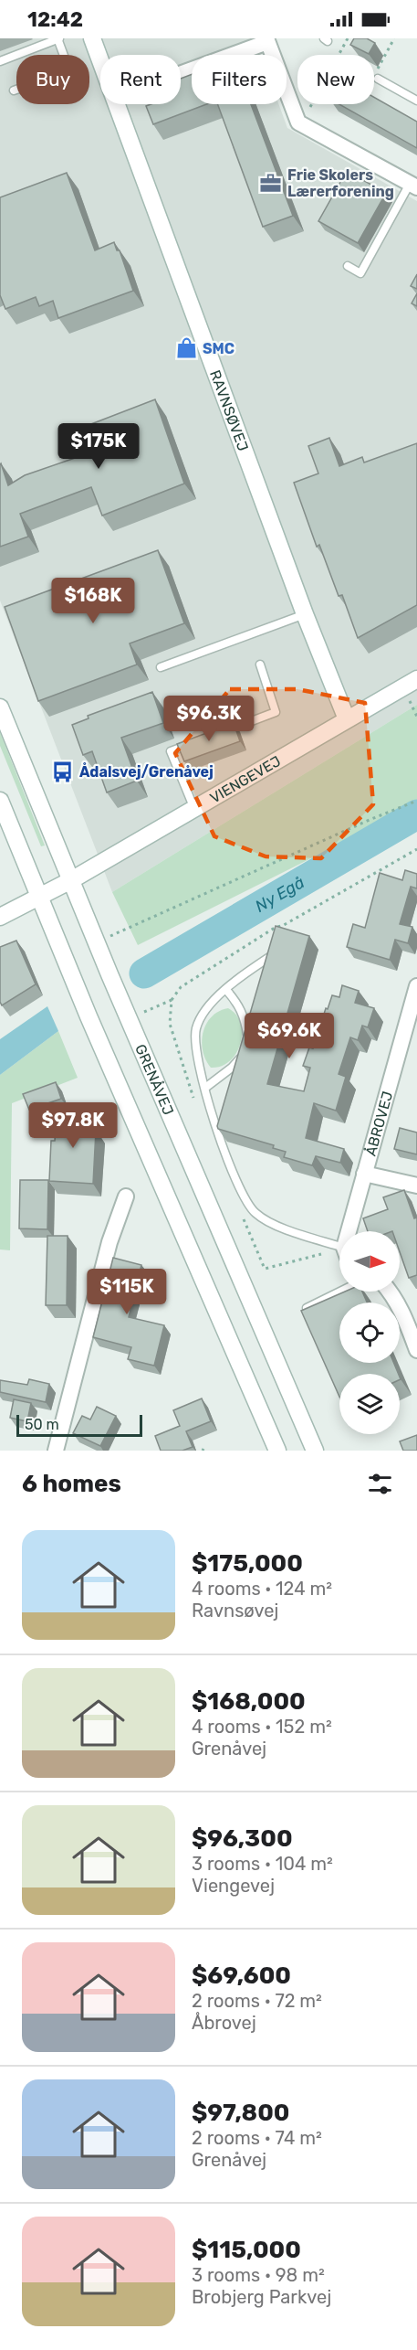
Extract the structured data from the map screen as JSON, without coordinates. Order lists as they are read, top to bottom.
{
  "streets": {
    "main road": ["RAVNSØVEJ", "VIENGEVEJ", "GRENÅVEJ"],
    "street": ["ÅBROVEJ"]
  },
  "crossings": [
    ["RAVNSØVEJ", "VIENGEVEJ"],
    ["VIENGEVEJ", "GRENÅVEJ"]
  ],
  "water": ["Ny Egå"],
  "places": {
    "office": ["Frie Skolers Lærerforening"],
    "shop": ["SMC"],
    "bus stop": ["Ådalsvej/Grenåvej"]
  },
  "scale_bar": "50 m",
  "north": "right",
  "page": {
    "status": "12:42",
    "chip": [
      "Buy",
      "Rent",
      "Filters",
      "New"
    ],
    "price": [
      "$175K",
      "$168K",
      "$96.3K",
      "$69.6K",
      "$97.8K",
      "$115K"
    ],
    "scale": "50 m",
    "heading": "6 homes",
    "list": [
      {
        "name": "$175,000",
        "note": "4 rooms · 124 m² · Ravnsøvej"
      },
      {
        "name": "$168,000",
        "note": "4 rooms · 152 m² · Grenåvej"
      },
      {
        "name": "$96,300",
        "note": "3 rooms · 104 m² · Viengevej"
      },
      {
        "name": "$69,600",
        "note": "2 rooms · 72 m² · Åbrovej"
      },
      {
        "name": "$97,800",
        "note": "2 rooms · 74 m² · Grenåvej"
      },
      {
        "name": "$115,000",
        "note": "3 rooms · 98 m² · Brobjerg Parkvej"
      }
    ]
  }
}
